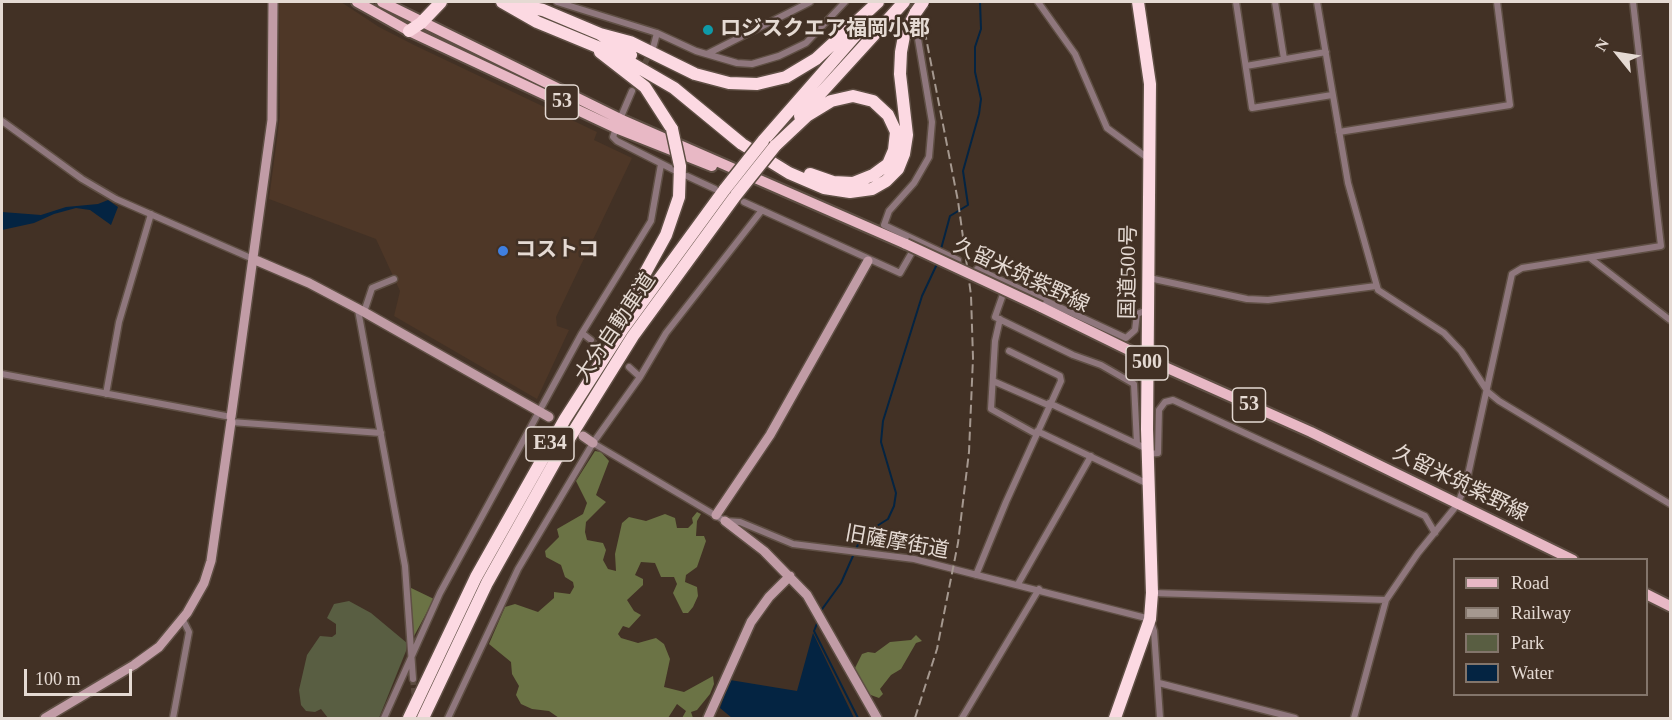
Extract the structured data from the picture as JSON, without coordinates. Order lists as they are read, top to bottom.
{
  "streets": {
    "highway": [
      "国道500号",
      "大分自動車道",
      "500",
      "E34"
    ],
    "main road": ["53", "久留米筑紫野線"],
    "street": ["旧薩摩街道"]
  },
  "crossings": [
    ["国道500号", "久留米筑紫野線"],
    ["国道500号", "旧薩摩街道"]
  ],
  "places": ["ロジスクエア福岡小郡", "コストコ"],
  "legend": [
    "Road",
    "Railway",
    "Park",
    "Water"
  ],
  "scale_bar": "100 m",
  "north": "top left"
}
